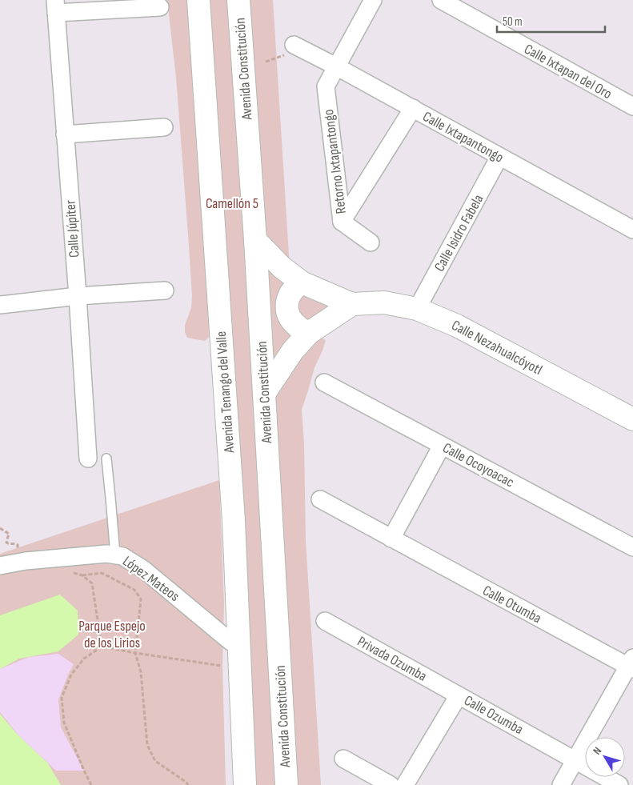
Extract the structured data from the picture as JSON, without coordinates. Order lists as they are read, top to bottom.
{
  "streets": {
    "main road": ["Avenida Constitución", "Calle Nezahualcóyotl", "Avenida Tenango del Valle"],
    "street": [
      "Calle Ixtapan del Oro",
      "Calle Ixtapantongo",
      "Retorno Ixtapantongo",
      "Calle Júpiter",
      "Calle Isidro Fabela",
      "Calle Ocoyoacac",
      "López Mateos",
      "Calle Otumba",
      "Privada Ozumba",
      "Calle Ozumba"
    ]
  },
  "crossings": [
    ["Avenida Constitución", "Calle Nezahualcóyotl"],
    ["Calle Ixtapantongo", "Retorno Ixtapantongo"],
    ["Calle Ixtapantongo", "Calle Isidro Fabela"],
    ["Calle Isidro Fabela", "Calle Nezahualcóyotl"],
    ["Avenida Tenango del Valle", "López Mateos"],
    ["Privada Ozumba", "Calle Ozumba"]
  ],
  "parks": ["Camellón 5", "Parque Espejo de los Lirios"],
  "scale_bar": "50 m",
  "north": "top left"
}
